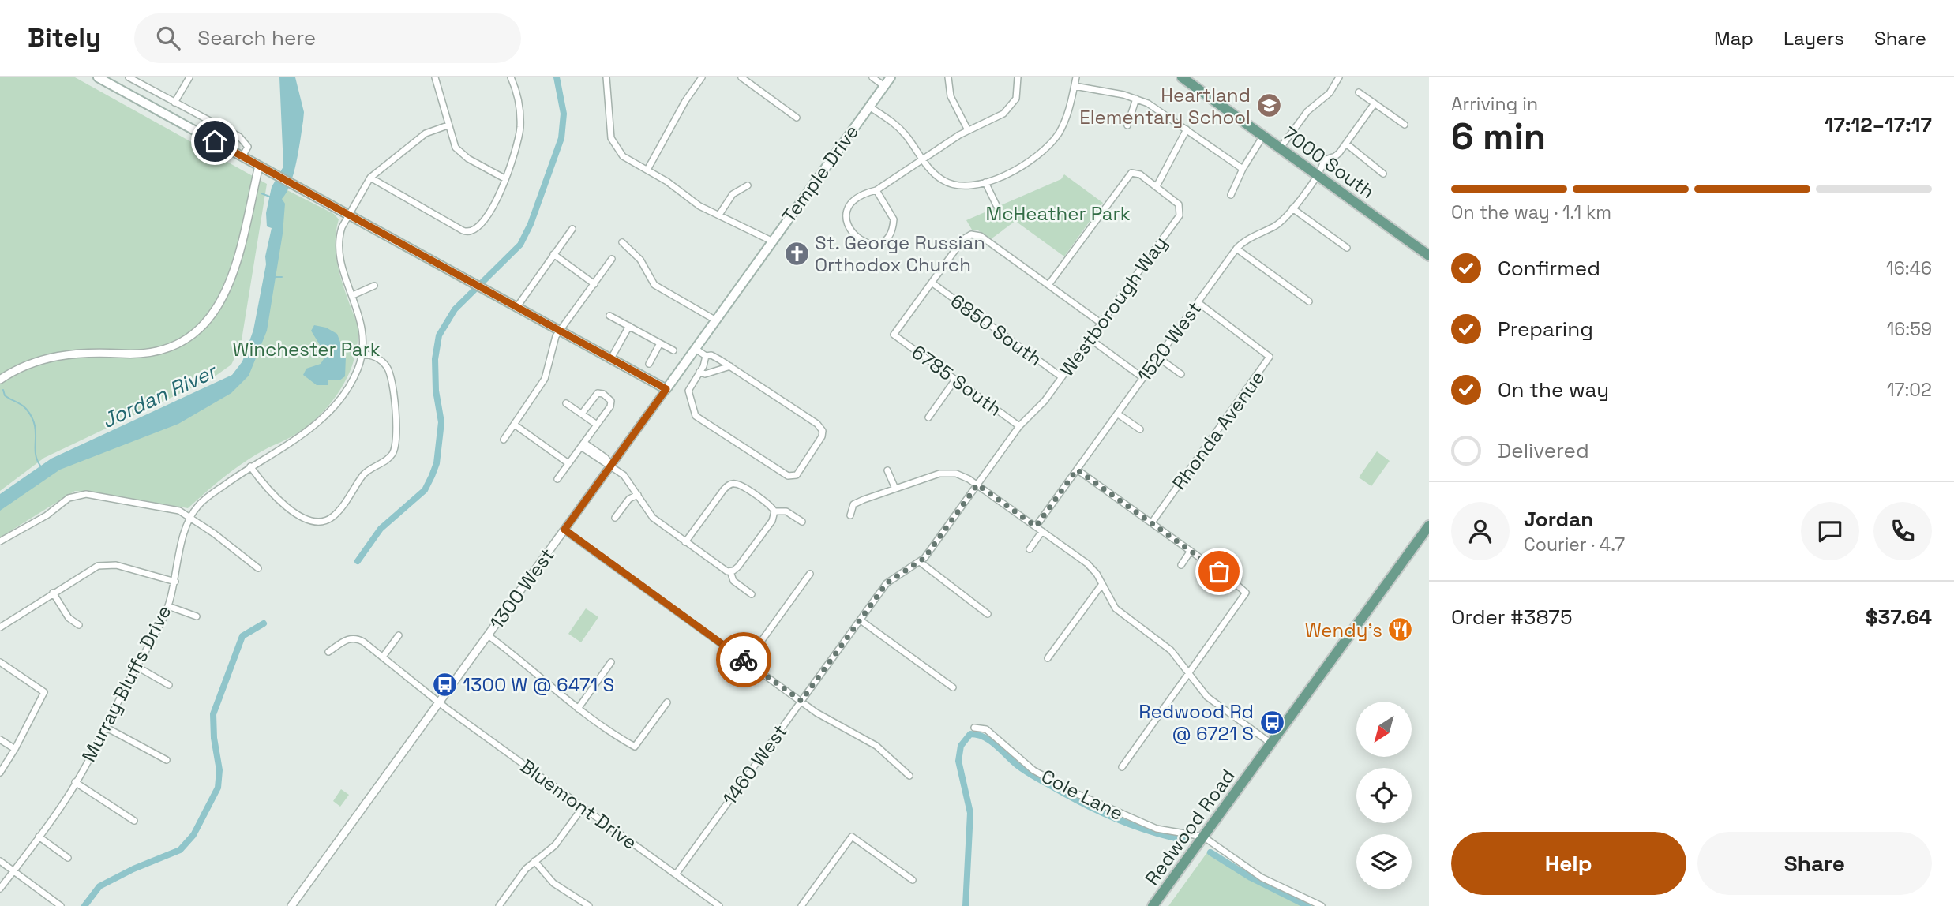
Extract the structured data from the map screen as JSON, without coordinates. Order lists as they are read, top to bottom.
{
  "streets": {
    "main road": [
      "7000 South",
      "Temple Drive",
      "1300 West",
      "Redwood Road"
    ],
    "street": [
      "Westborough Way",
      "6850 South",
      "1520 West",
      "6785 South",
      "Rhonda Avenue",
      "Murray Bluffs Drive",
      "1460 West",
      "Cole Lane",
      "Bluemont Drive"
    ]
  },
  "crossings": [
    ["7000 South", "1520 West"],
    ["Temple Drive", "1300 West"],
    ["Westborough Way", "6850 South"],
    ["Westborough Way", "6785 South"],
    ["Westborough Way", "1460 West"],
    ["6850 South", "6785 South"],
    ["1520 West", "Rhonda Avenue"],
    ["6785 South", "1460 West"],
    ["1300 West", "Bluemont Drive"],
    ["1460 West", "Bluemont Drive"],
    ["Cole Lane", "Redwood Road"]
  ],
  "water": ["Jordan River"],
  "parks": ["McHeather Park", "Winchester Park"],
  "places": {
    "school or university": ["Heartland Elementary School"],
    "church": ["St. George Russian Orthodox Church"],
    "restaurant": ["Wendy's"],
    "bus stop": ["1300 W @ 6471 S", "Redwood Rd @ 6721 S"]
  },
  "north": "bottom left",
  "page": {
    "header": "Bitely",
    "search": "Search here",
    "nav": ["Map", "Layers", "Share"],
    "heading": ["6 min", "Arriving in", "17:12–17:17"],
    "panel": [
      "Jordan",
      "Courier · 4.7",
      "Order #3875",
      "$37.64"
    ],
    "bar": "On the way · 1.1 km",
    "list": [
      ["Confirmed", "16:46"],
      ["Preparing", "16:59"],
      ["On the way", "17:02"],
      "Delivered"
    ],
    "buttons": ["Help", "Share"]
  }
}
